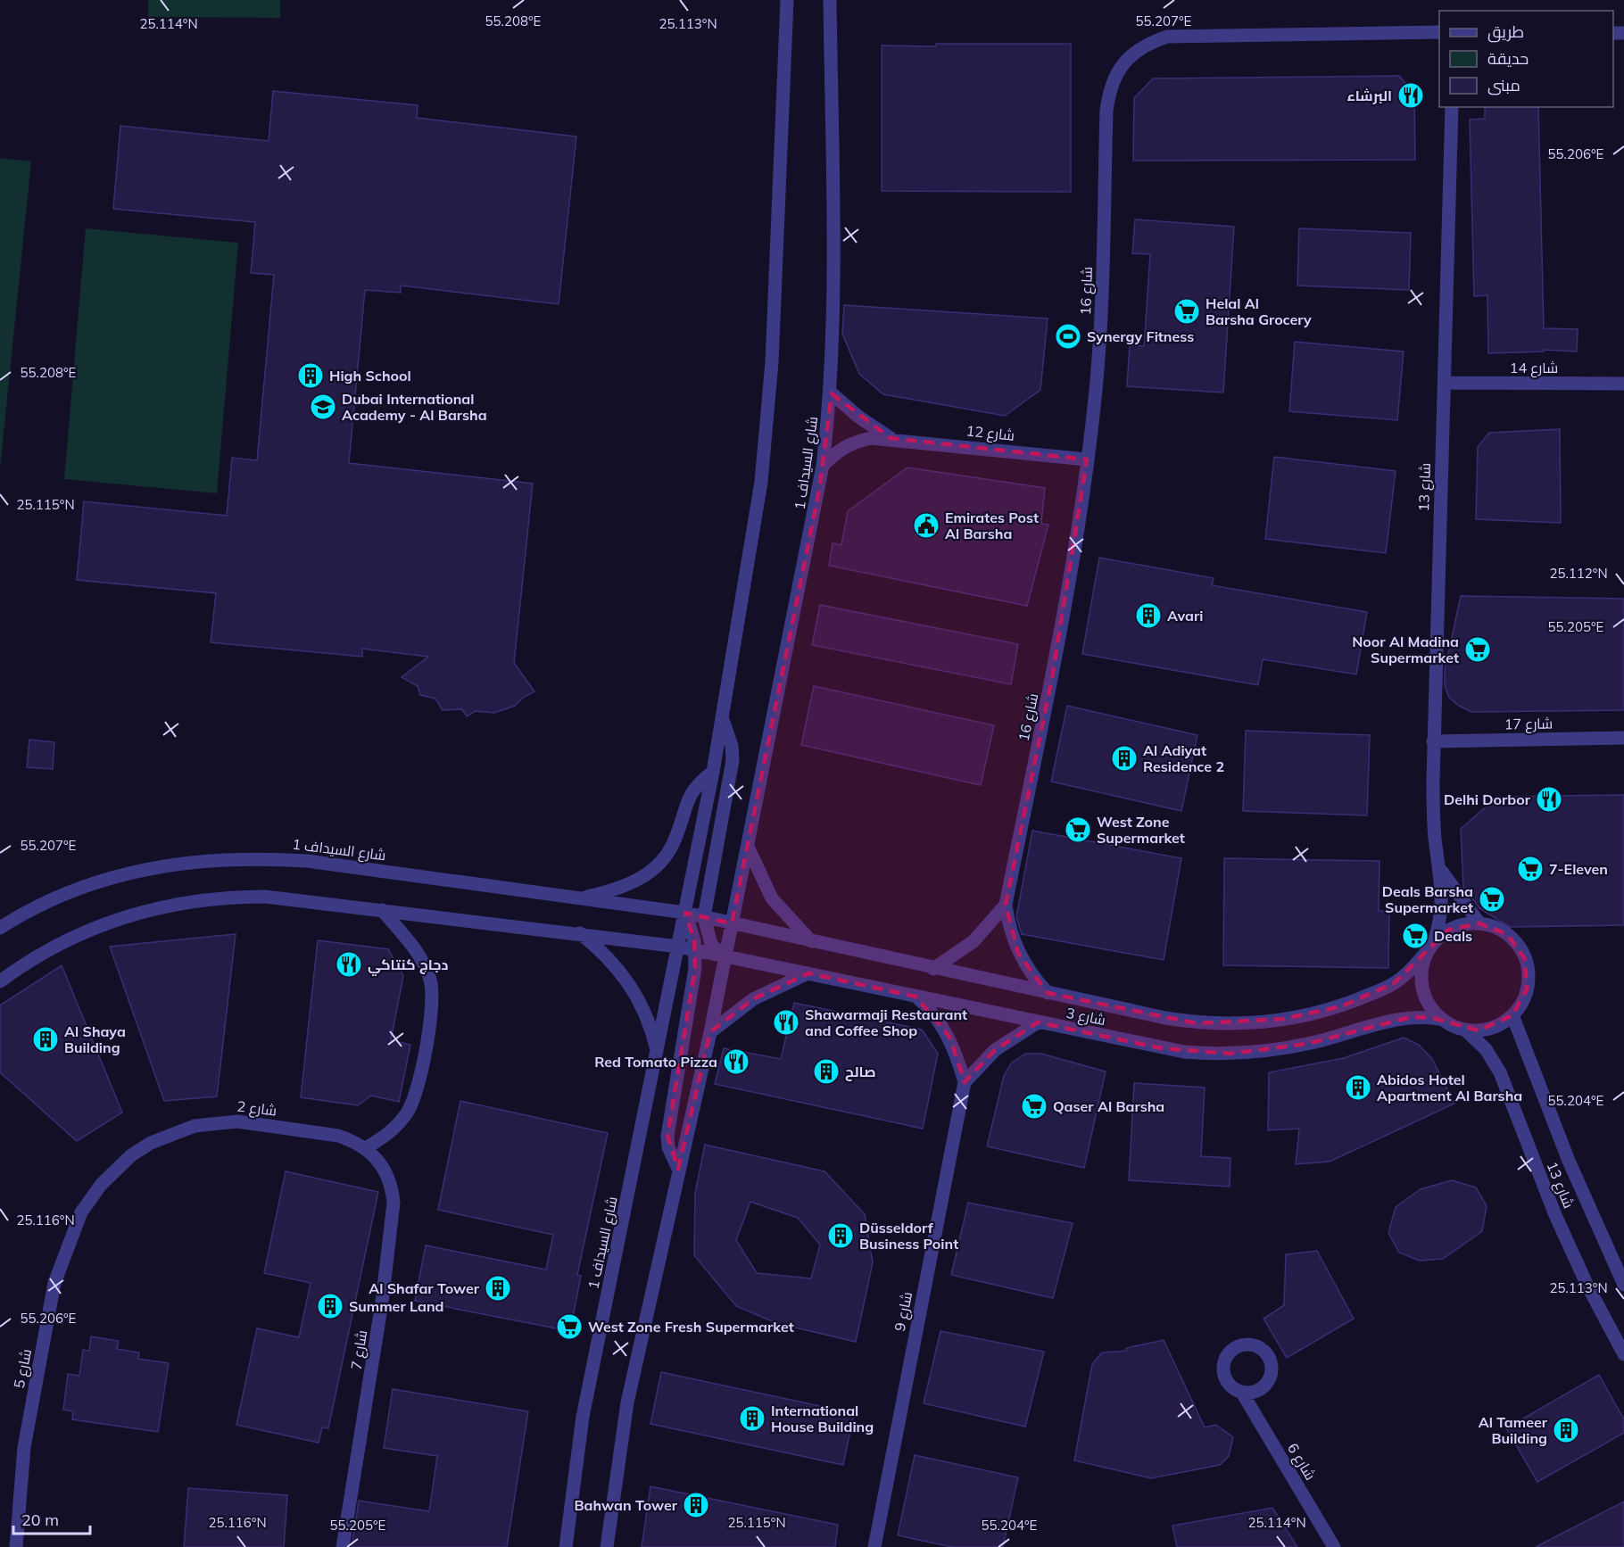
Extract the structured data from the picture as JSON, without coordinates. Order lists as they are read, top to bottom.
{
  "streets": {
    "street": [
      "شارع 16",
      "شارع 14",
      "شارع 12",
      "شارع السيداف 1",
      "شارع 13",
      "شارع 17",
      "شارع 3",
      "شارع 2",
      "شارع 9",
      "شارع 7",
      "شارع 5",
      "شارع 6"
    ]
  },
  "crossings": [
    ["شارع 16", "شارع 12"],
    ["شارع 16", "شارع 3"],
    ["شارع 14", "شارع 13"],
    ["شارع 12", "شارع السيداف 1"],
    ["شارع السيداف 1", "شارع 3"],
    ["شارع 13", "شارع 17"],
    ["شارع 13", "شارع 3"],
    ["شارع 2", "شارع 7"],
    ["شارع 2", "شارع 5"]
  ],
  "places": {
    "restaurant": [
      "البرشاء",
      "Delhi Dorbor",
      "دجاج كنتاكي",
      "Shawarmaji Restaurant and Coffee Shop",
      "Red Tomato Pizza"
    ],
    "supermarket": [
      "Helal Al Barsha Grocery",
      "Noor Al Madina Supermarket",
      "West Zone Supermarket",
      "7-Eleven",
      "Deals Barsha Supermarket",
      "Deals",
      "Qaser Al Barsha",
      "West Zone Fresh Supermarket"
    ],
    "sports": ["Synergy Fitness"],
    "building": [
      "High School",
      "Avari",
      "Al Adiyat Residence 2",
      "Al Shaya Building",
      "صالح",
      "Abidos Hotel Apartment Al Barsha",
      "Düsseldorf Business Point",
      "Al Shafar Tower",
      "Summer Land",
      "International House Building",
      "Al Tameer Building",
      "Bahwan Tower"
    ],
    "school or university": ["Dubai International Academy - Al Barsha"],
    "public building": ["Emirates Post Al Barsha"]
  },
  "legend": ["طريق", "حديقة", "مبنى"],
  "scale_bar": "20 m",
  "coordinates": [
    "55.208°E",
    "55.207°E",
    "25.114°N",
    "25.113°N",
    "55.206°E",
    "25.115°N",
    "25.112°N",
    "55.205°E",
    "55.204°E",
    "25.116°N"
  ]
}
